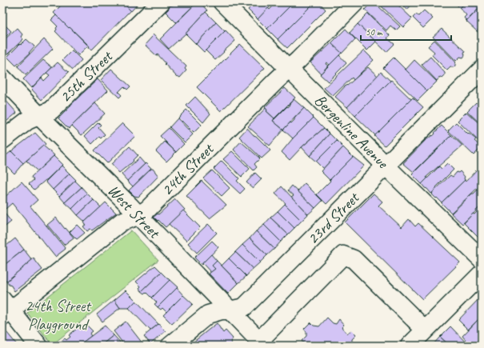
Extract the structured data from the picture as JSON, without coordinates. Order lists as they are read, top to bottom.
{
  "streets": {
    "street": [
      "25th Street",
      "Bergenline Avenue",
      "24th Street",
      "West Street",
      "23rd Street"
    ]
  },
  "crossings": [
    ["25th Street", "West Street"],
    ["Bergenline Avenue", "24th Street"],
    ["Bergenline Avenue", "23rd Street"],
    ["24th Street", "West Street"],
    ["West Street", "23rd Street"]
  ],
  "parks": ["24th Street Playground"],
  "scale_bar": "50 m"
}
